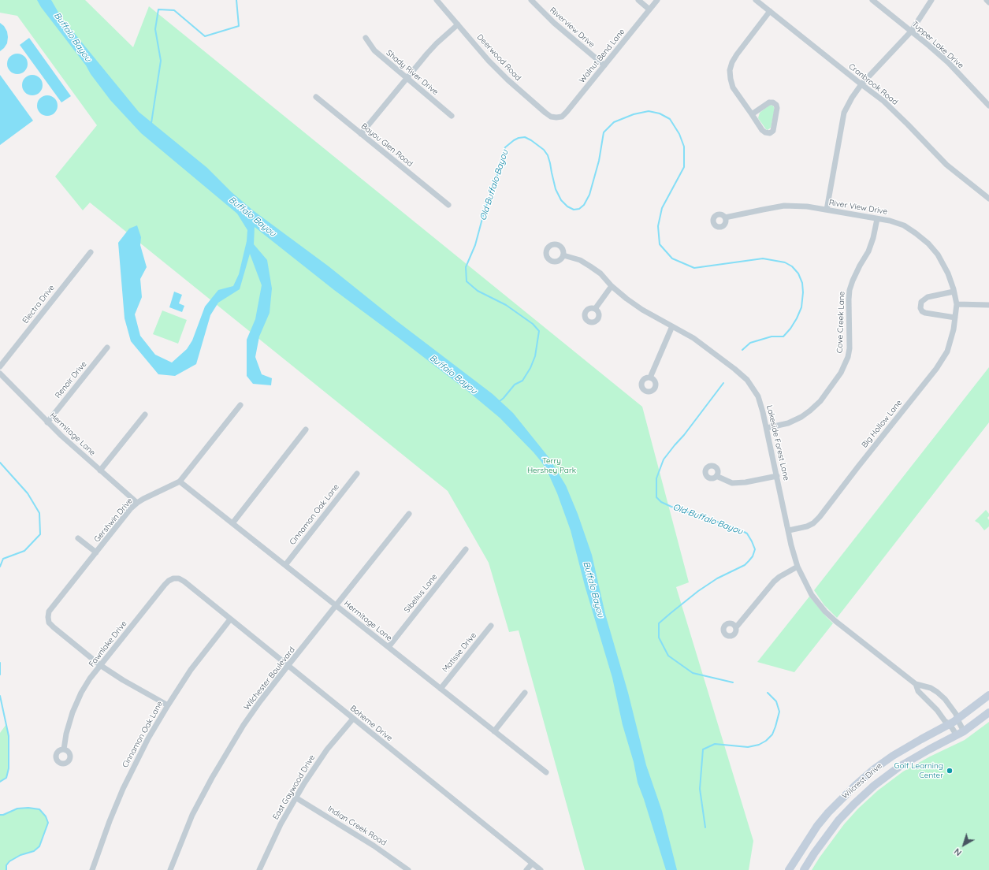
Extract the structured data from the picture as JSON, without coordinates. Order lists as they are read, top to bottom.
{
  "streets": {
    "main road": ["Wilcrest Drive"],
    "street": [
      "Riverview Drive",
      "Tupper Lake Drive",
      "Walnut Bend Lane",
      "Deerwood Road",
      "Shady River Drive",
      "Cranbrook Road",
      "Bayou Glen Road",
      "River View Drive",
      "Electra Drive",
      "Cove Creek Lane",
      "Renoir Drive",
      "Big Hollow Lane",
      "Hermitage Lane",
      "Lakeside Forest Lane",
      "Cinnamon Oak Lane",
      "Gershwin Drive",
      "Sibelius Lane",
      "Fawnlake Drive",
      "Matisse Drive",
      "Wilchester Boulevard",
      "Boheme Drive",
      "East Gaywood Drive",
      "Indian Creek Road"
    ]
  },
  "crossings": [
    ["Riverview Drive", "Walnut Bend Lane"],
    ["Walnut Bend Lane", "Deerwood Road"],
    ["River View Drive", "Cove Creek Lane"],
    ["River View Drive", "Big Hollow Lane"],
    ["Cove Creek Lane", "Lakeside Forest Lane"],
    ["Renoir Drive", "Hermitage Lane"],
    ["Big Hollow Lane", "Lakeside Forest Lane"],
    ["Hermitage Lane", "Cinnamon Oak Lane"],
    ["Hermitage Lane", "Gershwin Drive"],
    ["Hermitage Lane", "Sibelius Lane"],
    ["Hermitage Lane", "Matisse Drive"],
    ["Hermitage Lane", "Wilchester Boulevard"],
    ["Lakeside Forest Lane", "Wilcrest Drive"],
    ["Cinnamon Oak Lane", "Boheme Drive"],
    ["Gershwin Drive", "Fawnlake Drive"],
    ["Fawnlake Drive", "Boheme Drive"],
    ["Wilchester Boulevard", "Boheme Drive"],
    ["Boheme Drive", "East Gaywood Drive"],
    ["East Gaywood Drive", "Indian Creek Road"]
  ],
  "water": ["Buffalo Bayou", "Old Buffalo Bayou"],
  "parks": ["Terry Hershey Park"],
  "places": ["Golf Learning Center"],
  "north": "bottom left"
}
